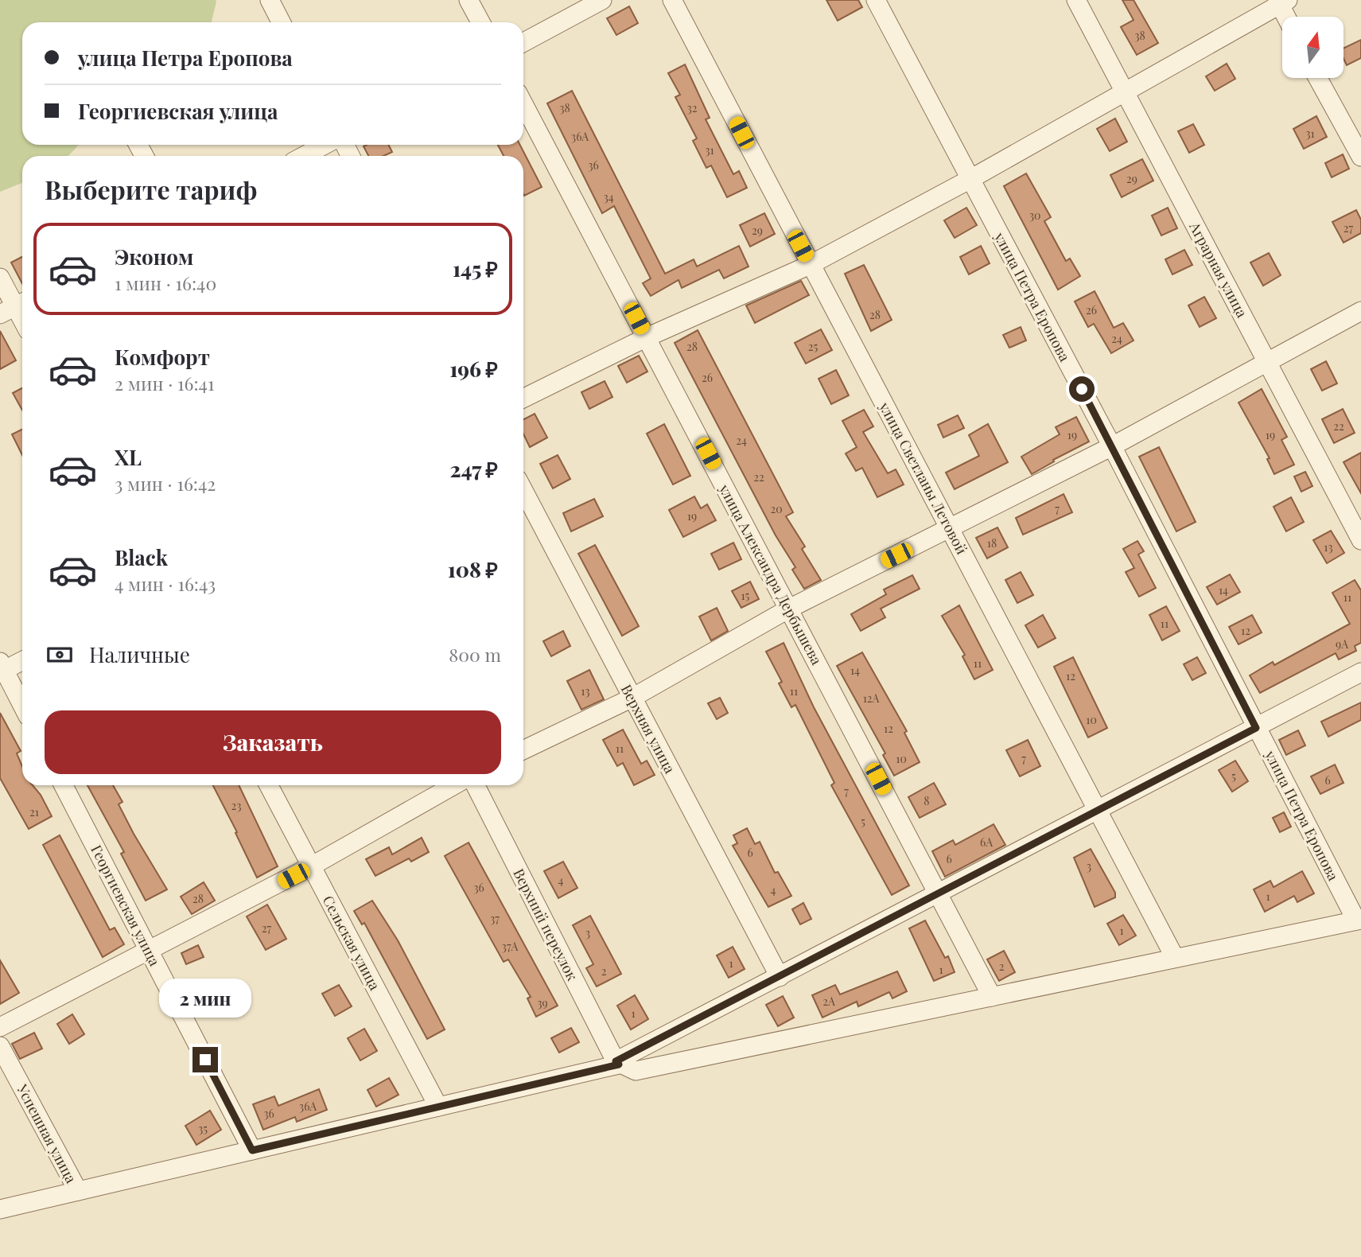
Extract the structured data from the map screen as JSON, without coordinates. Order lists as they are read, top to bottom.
{
  "streets": {
    "street": [
      "Аграрная улица",
      "улица Петра Еропова",
      "улица Светланы Летовой",
      "улица Александра Дербышева",
      "Верхняя улица",
      "Георгиевская улица",
      "Верхний переулок",
      "Сельская улица",
      "Успешная улица"
    ]
  },
  "house_numbers": [
    "38",
    "38",
    "32",
    "31",
    "36А",
    "31",
    "36",
    "29",
    "34",
    "30",
    "27",
    "29",
    "26",
    "28",
    "24",
    "28",
    "25",
    "26",
    "22",
    "19",
    "19",
    "24",
    "22",
    "20",
    "7",
    "19",
    "18",
    "13",
    "14",
    "15",
    "11",
    "11",
    "12",
    "9А",
    "11",
    "14",
    "12",
    "13",
    "11",
    "12А",
    "10",
    "12",
    "11",
    "10",
    "7",
    "5",
    "6",
    "7",
    "8",
    "23",
    "21",
    "5",
    "6А",
    "6",
    "6",
    "3",
    "4",
    "36",
    "4",
    "1",
    "28",
    "37",
    "27",
    "1",
    "3",
    "37А",
    "1",
    "2",
    "1",
    "2",
    "2А",
    "39",
    "1",
    "36А",
    "36",
    "35"
  ],
  "north": "top",
  "page": {
    "banner": ["улица Петра Еропова", "Георгиевская улица"],
    "heading": "Выберите тариф",
    "list": [
      {
        "name": "Эконом",
        "note": "1 мин · 16:40",
        "value": "145 ₽"
      },
      {
        "name": "Комфорт",
        "note": "2 мин · 16:41",
        "value": "196 ₽"
      },
      {
        "name": "XL",
        "note": "3 мин · 16:42",
        "value": "247 ₽"
      },
      {
        "name": "Black",
        "note": "4 мин · 16:43",
        "value": "108 ₽"
      }
    ],
    "pay": ["Наличные", "800 m"],
    "buttons": "Заказать",
    "bubble": "2 мин"
  }
}
